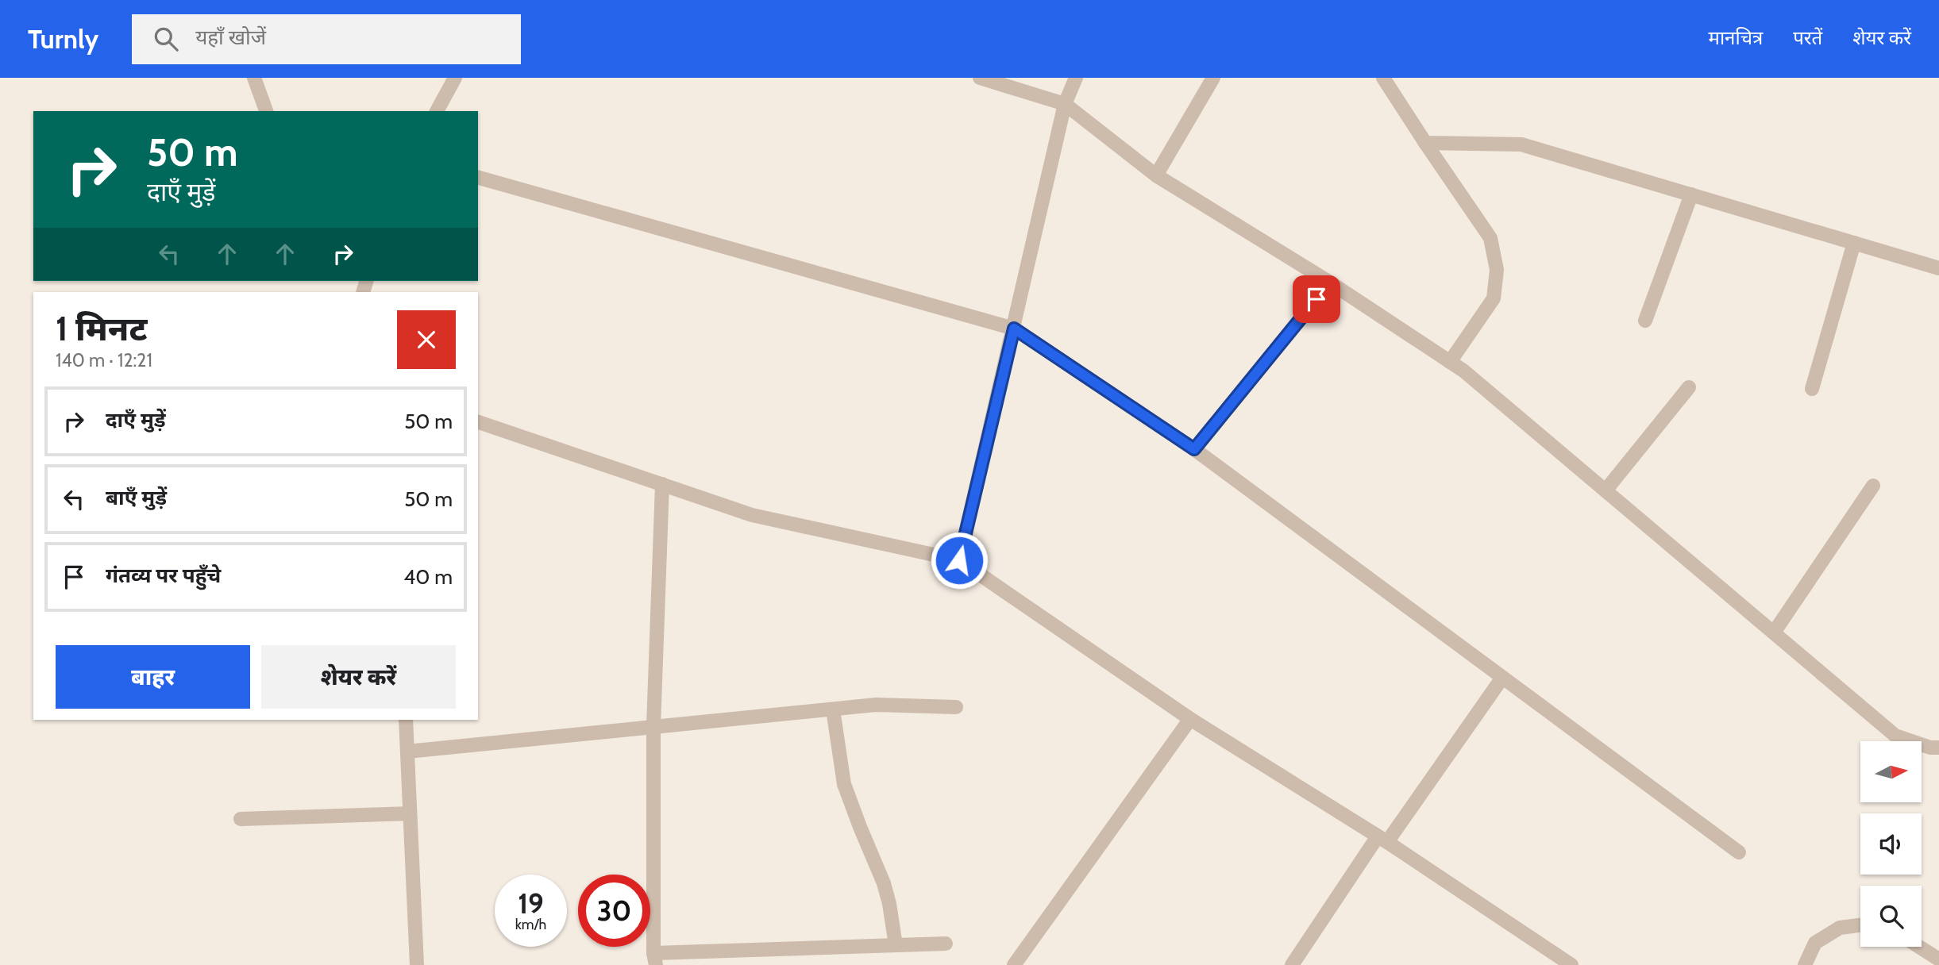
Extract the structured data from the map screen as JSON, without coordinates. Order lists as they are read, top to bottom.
{
  "north": "right",
  "page": {
    "header": "Turnly",
    "search": "यहाँ खोजें",
    "nav": ["मानचित्र", "परतें", "शेयर करें"],
    "turn": ["50 m", "दाएँ मुड़ें"],
    "heading": ["1 मिनट", "140 m · 12:21"],
    "list": [
      {
        "name": "दाएँ मुड़ें",
        "value": "50 m"
      },
      {
        "name": "बाएँ मुड़ें",
        "value": "50 m"
      },
      {
        "name": "गंतव्य पर पहुँचे",
        "value": "40 m"
      }
    ],
    "buttons": ["बाहर", "शेयर करें"],
    "speed": "19 km/h",
    "limit": "30"
  }
}
